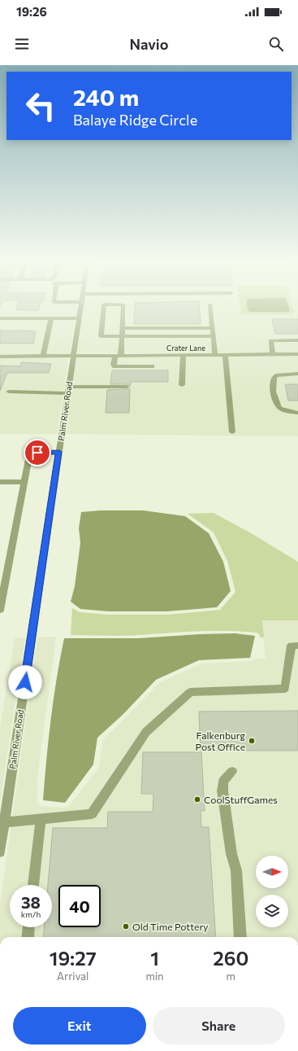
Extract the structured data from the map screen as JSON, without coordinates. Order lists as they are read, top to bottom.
{
  "streets": {
    "street": ["Crater Lane", "Palm River Road"]
  },
  "crossings": [
    ["Crater Lane", "Palm River Road"]
  ],
  "places": ["Falkenburg Post Office", "CoolStuffGames", "Old Time Pottery"],
  "north": "right",
  "page": {
    "status": "19:26",
    "header": "Navio",
    "turn": ["240 m", "Balaye Ridge Circle"],
    "speed": "38 km/h",
    "limit": "40",
    "eta": [
      "19:27",
      "Arrival",
      "1",
      "min",
      "260",
      "m"
    ],
    "buttons": ["Exit", "Share"]
  }
}
